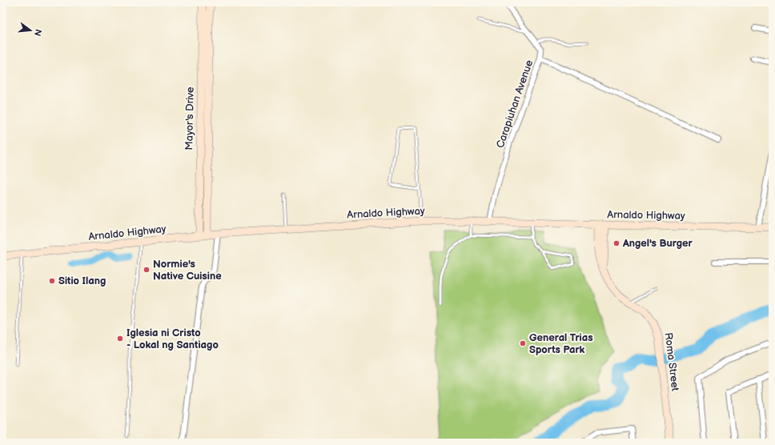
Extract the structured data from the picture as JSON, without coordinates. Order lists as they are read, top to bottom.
{
  "streets": {
    "main road": ["Mayor's Drive", "Arnaldo Highway", "Roma Street"],
    "street": ["Carapiuhan Avenue"]
  },
  "crossings": [
    ["Carapiuhan Avenue", "Arnaldo Highway"],
    ["Mayor's Drive", "Arnaldo Highway"],
    ["Arnaldo Highway", "Roma Street"]
  ],
  "places": [
    "Angel's Burger",
    "Normie's Native Cuisine",
    "Sitio Ilang",
    "Iglesia ni Cristo - Lokal ng Santiago",
    "General Trias Sports Park"
  ],
  "north": "right"
}
